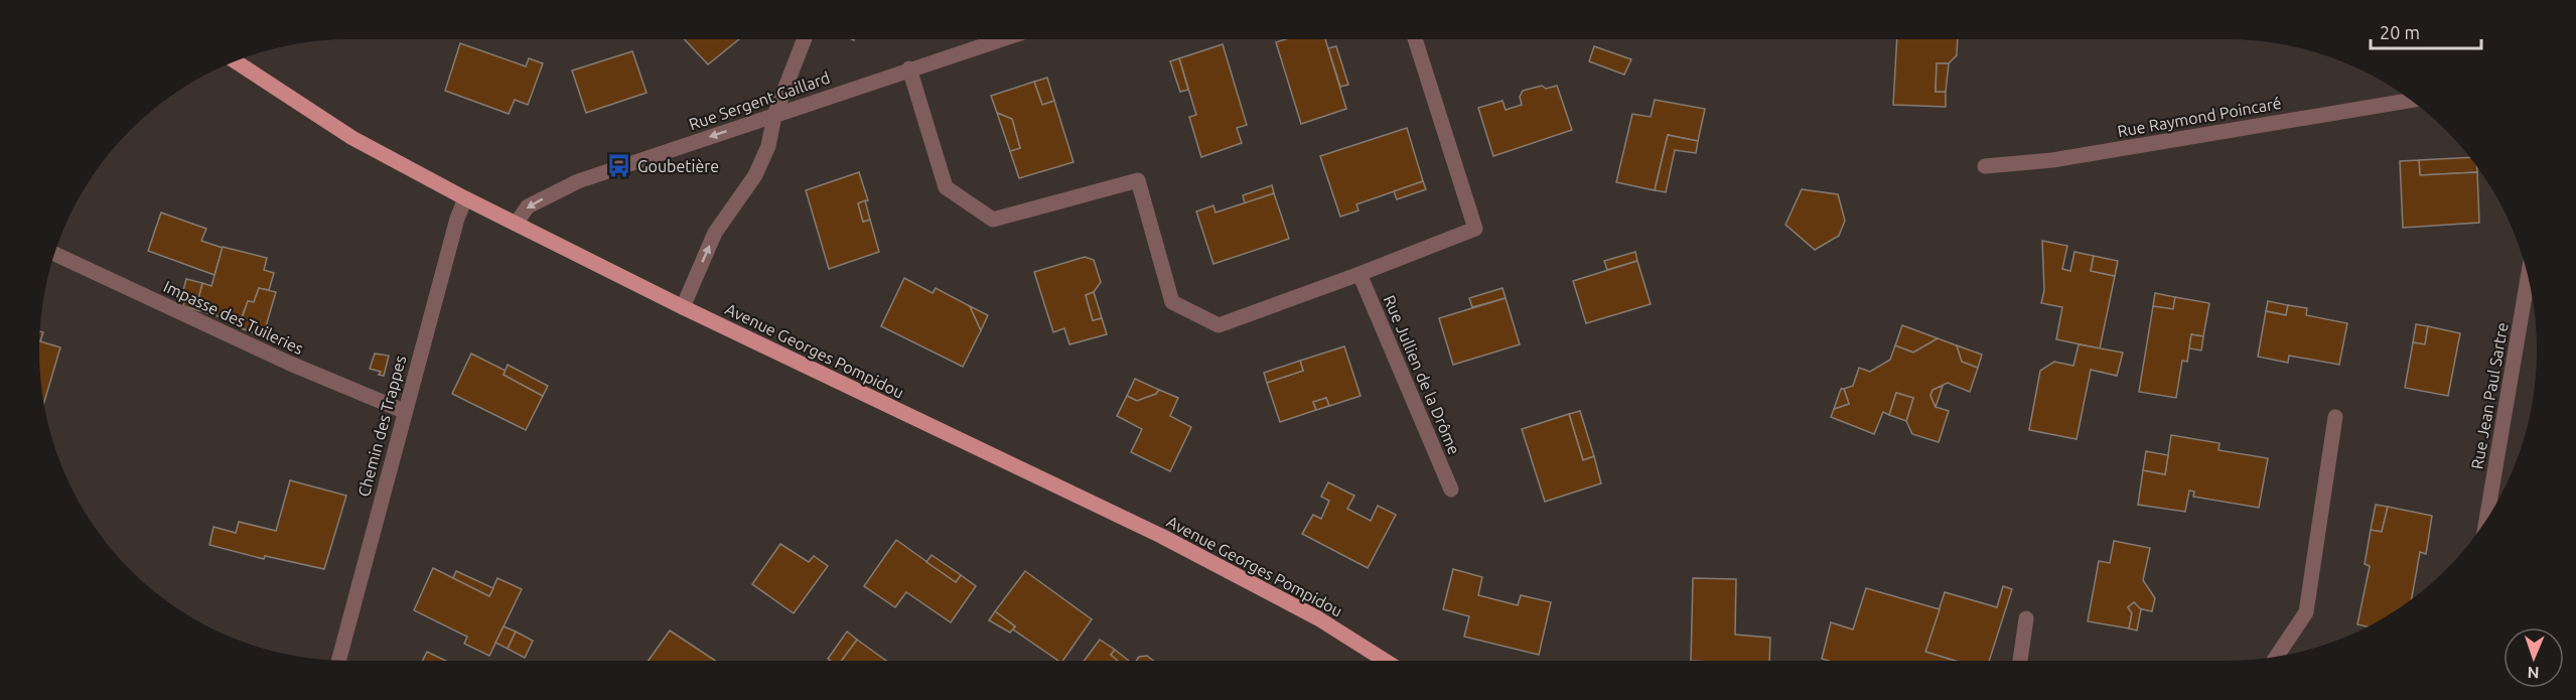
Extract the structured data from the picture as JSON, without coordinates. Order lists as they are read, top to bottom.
{
  "streets": {
    "main road": ["Avenue Georges Pompidou"],
    "street": [
      "Rue Sergent Gaillard",
      "Rue Raymond Poincaré",
      "Impasse des Tuileries",
      "Rue Jullien de la Drôme",
      "Rue Jean Paul Sartre",
      "Chemin des Trappes"
    ]
  },
  "crossings": [
    ["Rue Sergent Gaillard", "Avenue Georges Pompidou"],
    ["Impasse des Tuileries", "Chemin des Trappes"],
    ["Avenue Georges Pompidou", "Chemin des Trappes"]
  ],
  "one_way": ["Rue Sergent Gaillard"],
  "places": {
    "bus stop": ["Goubetière"]
  },
  "scale_bar": "20 m",
  "north": "bottom"
}
